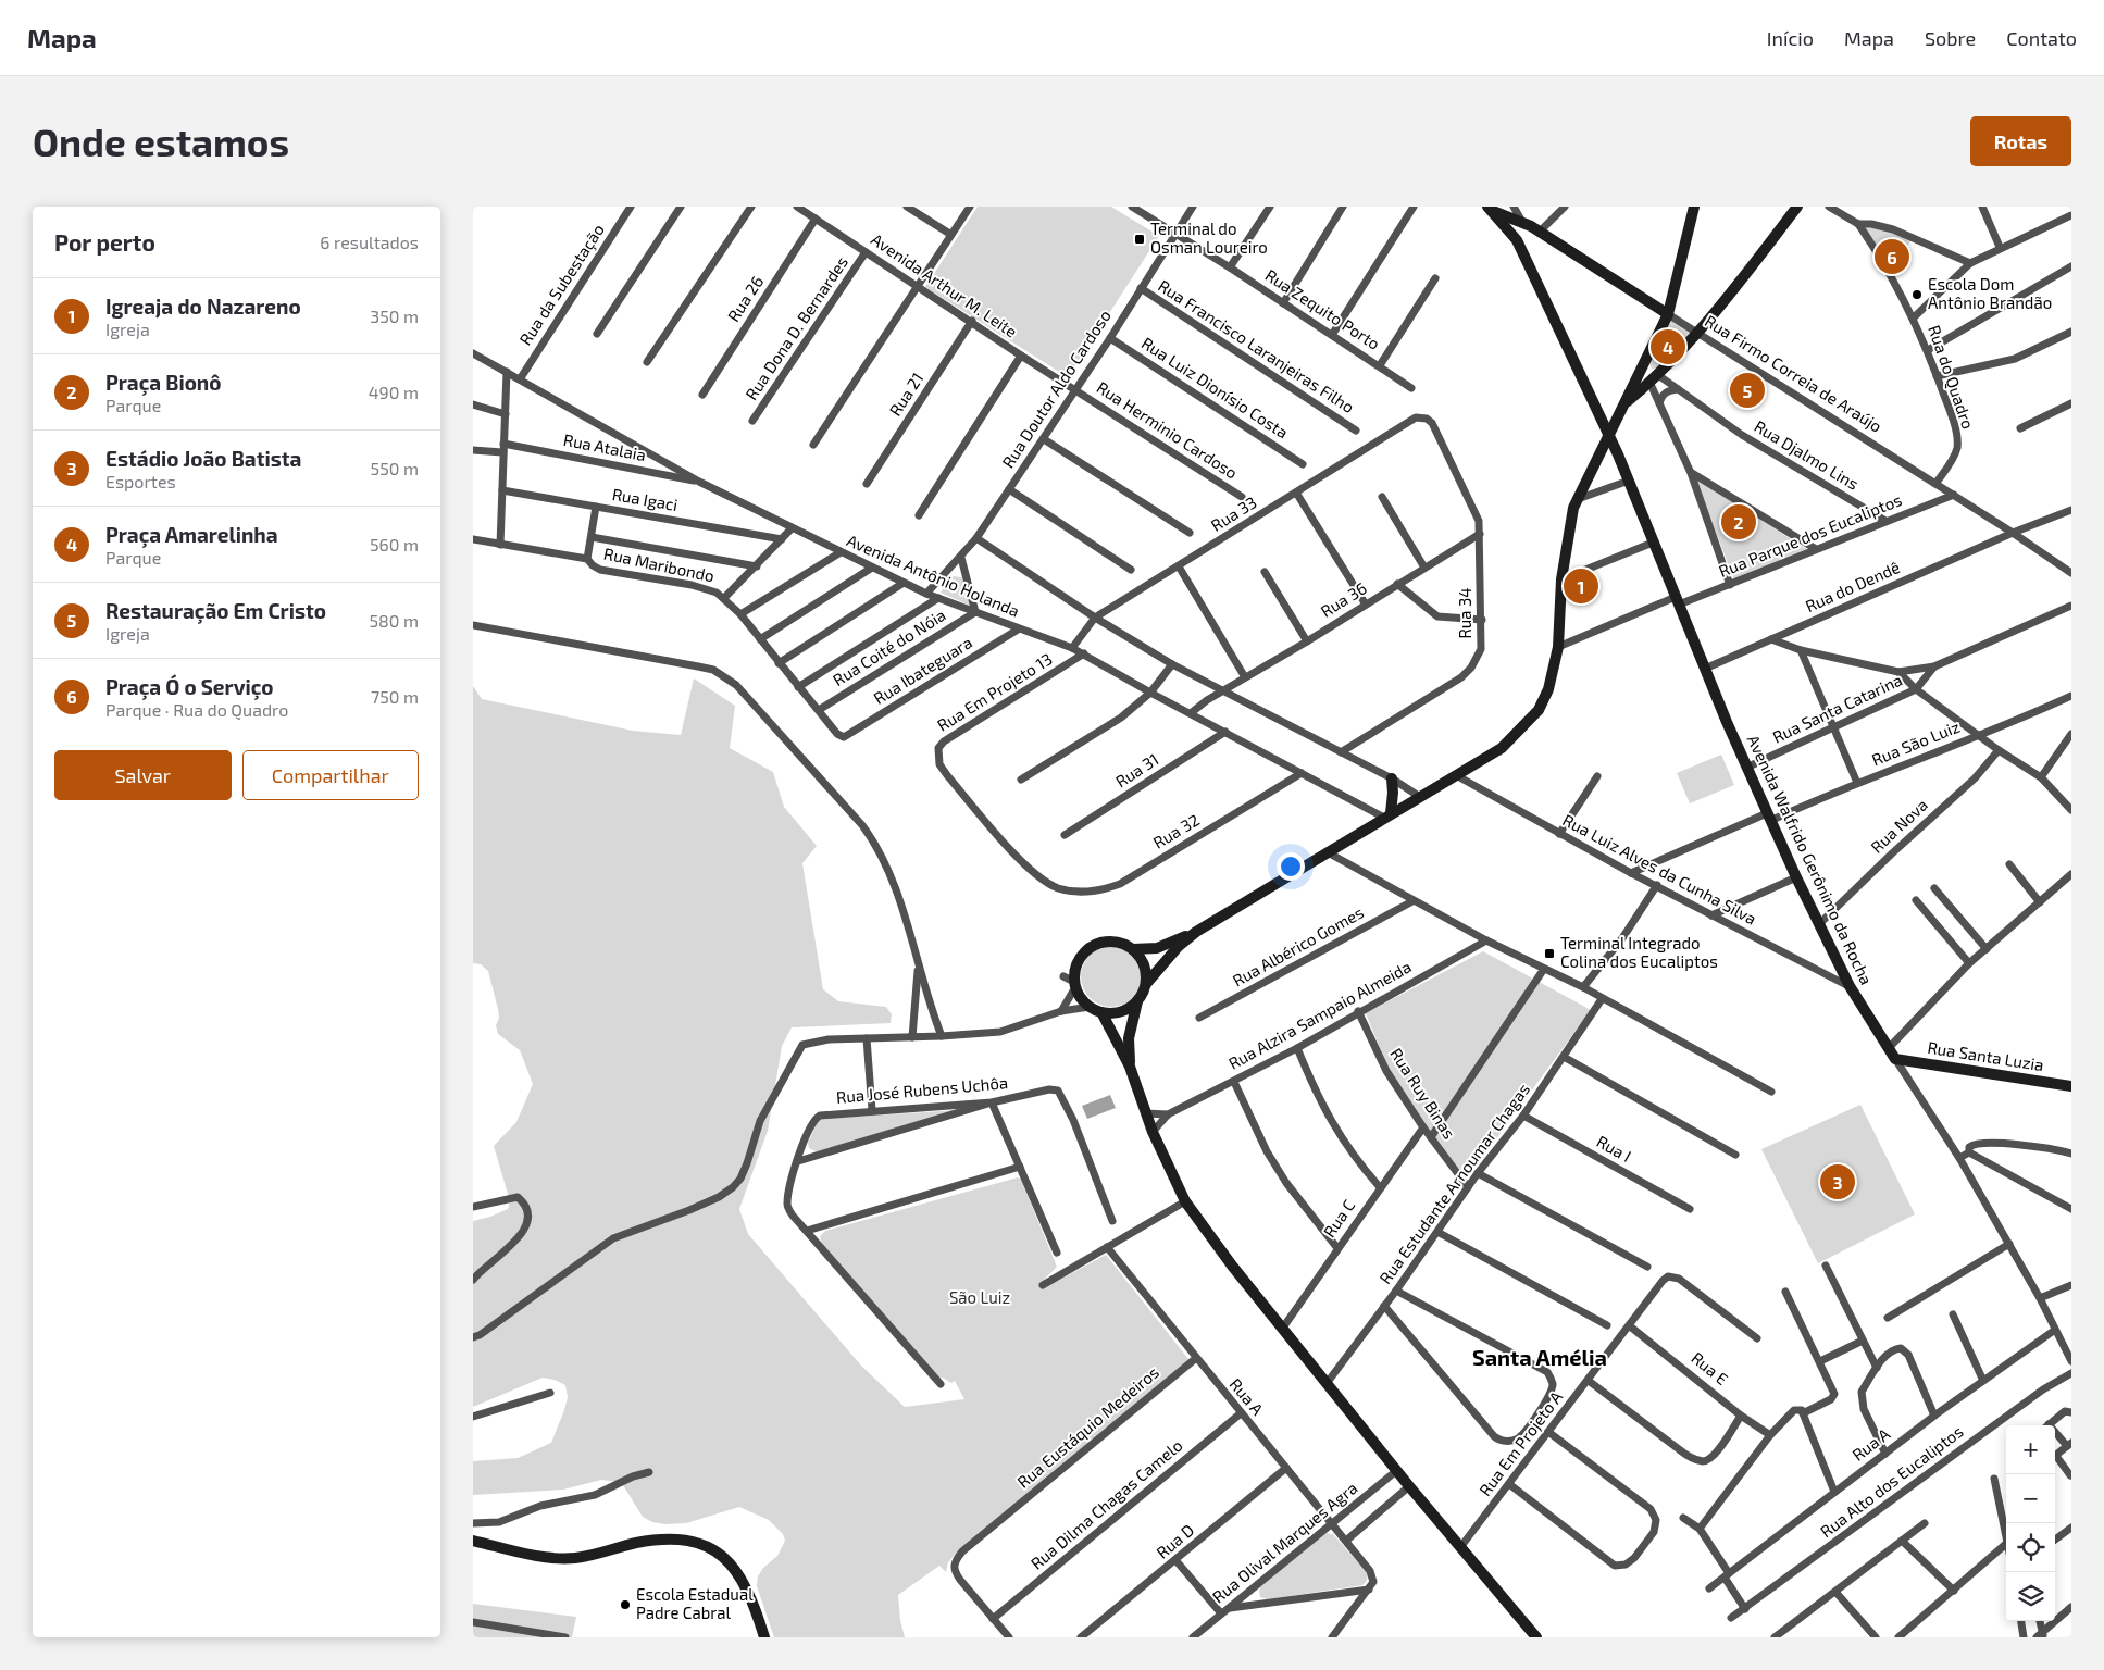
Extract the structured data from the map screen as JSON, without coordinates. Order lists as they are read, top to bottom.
{
  "streets": {
    "street": [
      "Rua da Subestação",
      "Avenida Arthur M. Leite",
      "Rua 26",
      "Rua Zequito Porto",
      "Rua Dona D. Bernardes",
      "Rua Francisco Laranjeiras Filho",
      "Rua Firmo Correia de Araújo",
      "Rua do Quadro",
      "Rua Luiz Dionísio Costa",
      "Rua Doutor Aldo Cardoso",
      "Rua 21",
      "Rua Herminio Cardoso",
      "Rua Atalaia",
      "Rua Djalmo Lins",
      "Rua Igaci",
      "Rua 33",
      "Rua Parque dos Eucaliptos",
      "Rua Maribondo",
      "Avenida Antônio Holanda",
      "Rua do Dendê",
      "Rua 36",
      "Rua 34",
      "Rua Coité do Nóia",
      "Rua Ibateguara",
      "Rua Em Projeto 13",
      "Rua Santa Catarina",
      "Rua São Luiz",
      "Rua 31",
      "Rua Nova",
      "Rua 32",
      "Avenida Walfrido Gerônimo da Rocha",
      "Rua Luiz Alves da Cunha Silva",
      "Rua Albérico Gomes",
      "Rua Alzira Sampaio Almeida",
      "Rua Santa Luzia",
      "Rua José Rubens Uchôa",
      "Rua Ruy Binas",
      "Rua I",
      "Rua Estudante Arnoumar Chagas",
      "Rua C",
      "Rua E",
      "Rua A",
      "Rua Eustáquio Medeiros",
      "Rua Em Projeto A",
      "Rua Alto dos Eucaliptos",
      "Rua Dilma Chagas Camelo",
      "Rua D",
      "Rua Olival Marques Agra"
    ]
  },
  "crossings": [
    ["Rua da Subestação", "Avenida Antônio Holanda"],
    ["Avenida Arthur M. Leite", "Rua 26"],
    ["Avenida Arthur M. Leite", "Rua Dona D. Bernardes"],
    ["Avenida Arthur M. Leite", "Rua Doutor Aldo Cardoso"],
    ["Avenida Arthur M. Leite", "Rua 21"],
    ["Avenida Arthur M. Leite", "Rua Herminio Cardoso"],
    ["Rua Zequito Porto", "Rua Doutor Aldo Cardoso"],
    ["Rua Francisco Laranjeiras Filho", "Rua Doutor Aldo Cardoso"],
    ["Rua Firmo Correia de Araújo", "Rua do Quadro"],
    ["Rua Firmo Correia de Araújo", "Rua Parque dos Eucaliptos"],
    ["Rua Firmo Correia de Araújo", "Rua do Dendê"],
    ["Rua Firmo Correia de Araújo", "Avenida Walfrido Gerônimo da Rocha"],
    ["Rua Luiz Dionísio Costa", "Rua Doutor Aldo Cardoso"],
    ["Rua Doutor Aldo Cardoso", "Rua Herminio Cardoso"],
    ["Rua Doutor Aldo Cardoso", "Avenida Antônio Holanda"],
    ["Rua Atalaia", "Avenida Antônio Holanda"],
    ["Rua Djalmo Lins", "Rua Parque dos Eucaliptos"],
    ["Rua 33", "Avenida Antônio Holanda"],
    ["Rua 33", "Rua 34"],
    ["Rua Parque dos Eucaliptos", "Avenida Walfrido Gerônimo da Rocha"],
    ["Rua Maribondo", "Rua Coité do Nóia"],
    ["Rua Maribondo", "Rua Ibateguara"],
    ["Avenida Antônio Holanda", "Rua 36"],
    ["Avenida Antônio Holanda", "Rua Coité do Nóia"],
    ["Avenida Antônio Holanda", "Rua Ibateguara"],
    ["Avenida Antônio Holanda", "Rua Em Projeto 13"],
    ["Avenida Antônio Holanda", "Rua 31"],
    ["Avenida Antônio Holanda", "Rua 32"],
    ["Rua do Dendê", "Avenida Walfrido Gerônimo da Rocha"],
    ["Rua 36", "Rua 34"],
    ["Rua Em Projeto 13", "Rua 32"],
    ["Rua Santa Catarina", "Avenida Walfrido Gerônimo da Rocha"],
    ["Rua São Luiz", "Avenida Walfrido Gerônimo da Rocha"],
    ["Rua São Luiz", "Rua Luiz Alves da Cunha Silva"],
    ["Rua Nova", "Avenida Walfrido Gerônimo da Rocha"],
    ["Avenida Walfrido Gerônimo da Rocha", "Rua Luiz Alves da Cunha Silva"],
    ["Avenida Walfrido Gerônimo da Rocha", "Rua Santa Luzia"],
    ["Avenida Walfrido Gerônimo da Rocha", "Rua A"],
    ["Rua Alzira Sampaio Almeida", "Rua Ruy Binas"],
    ["Rua Ruy Binas", "Rua Estudante Arnoumar Chagas"],
    ["Rua Ruy Binas", "Rua C"],
    ["Rua I", "Rua Estudante Arnoumar Chagas"],
    ["Rua E", "Rua Em Projeto A"],
    ["Rua A", "Rua Eustáquio Medeiros"],
    ["Rua A", "Rua Dilma Chagas Camelo"],
    ["Rua A", "Rua D"],
    ["Rua A", "Rua Olival Marques Agra"],
    ["Rua Eustáquio Medeiros", "Rua Dilma Chagas Camelo"]
  ],
  "districts": ["Santa Amélia"],
  "parks": ["São Luiz"],
  "places": {
    "transit": ["Terminal do Osman Loureiro", "Terminal Integrado Colina dos Eucaliptos"],
    "other": ["Escola Dom Antônio Brandão", "Escola Estadual Padre Cabral"]
  },
  "page": {
    "header": "Mapa",
    "nav": [
      "Início",
      "Mapa",
      "Sobre",
      "Contato"
    ],
    "buttons": [
      "Rotas",
      ["Salvar", "Compartilhar"]
    ],
    "title": "Onde estamos",
    "heading": ["Por perto", "6 resultados"],
    "pins": [
      "6",
      "4",
      "5",
      "2",
      "1",
      "3"
    ],
    "list": [
      {
        "mark": "1",
        "name": "Igreaja do Nazareno",
        "note": "Igreja",
        "value": "350 m"
      },
      {
        "mark": "2",
        "name": "Praça Bionô",
        "note": "Parque",
        "value": "490 m"
      },
      {
        "mark": "3",
        "name": "Estádio João Batista",
        "note": "Esportes",
        "value": "550 m"
      },
      {
        "mark": "4",
        "name": "Praça Amarelinha",
        "note": "Parque",
        "value": "560 m"
      },
      {
        "mark": "5",
        "name": "Restauração Em Cristo",
        "note": "Igreja",
        "value": "580 m"
      },
      {
        "mark": "6",
        "name": "Praça Ó o Serviço",
        "note": "Parque · Rua do Quadro",
        "value": "750 m"
      }
    ],
    "map_buttons": ["+", "−"]
  }
}
